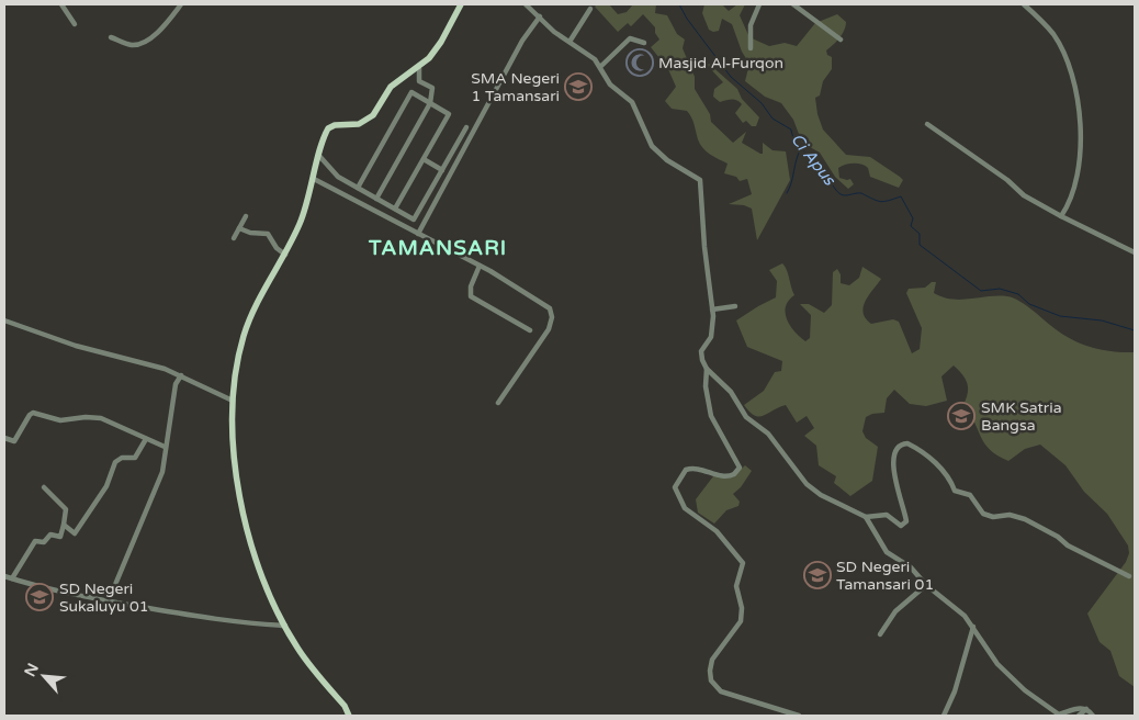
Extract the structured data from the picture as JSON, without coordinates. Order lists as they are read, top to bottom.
{
  "districts": ["TAMANSARI"],
  "water": ["Ci Apus"],
  "places": {
    "mosque": ["Masjid Al-Furqon"],
    "school or university": [
      "SMA Negeri 1 Tamansari",
      "SMK Satria Bangsa",
      "SD Negeri Tamansari 01",
      "SD Negeri Sukaluyu 01"
    ]
  },
  "north": "top left"
}
